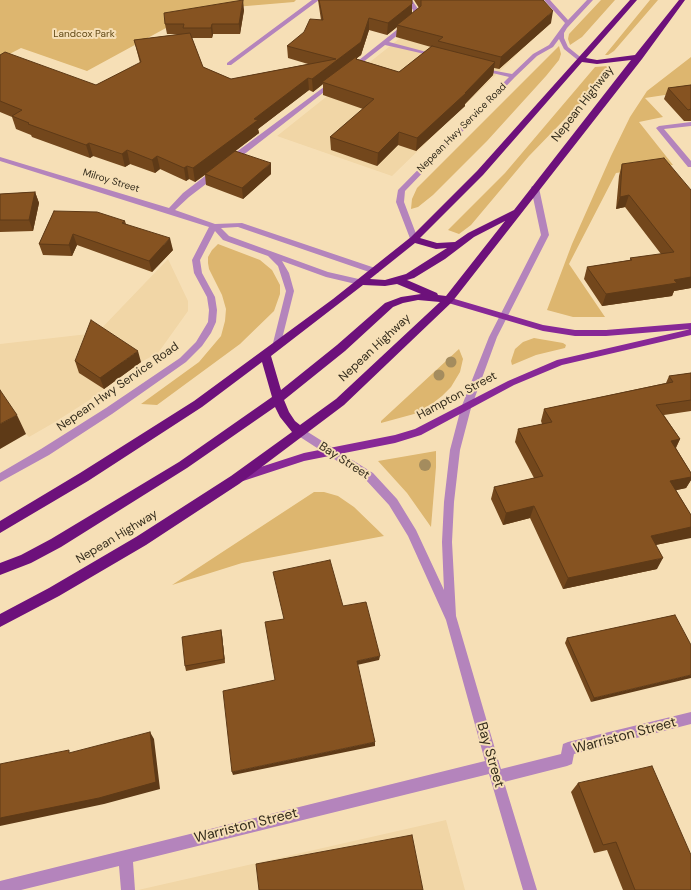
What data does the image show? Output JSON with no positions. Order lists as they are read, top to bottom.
{
  "streets": {
    "highway": ["Nepean Highway"],
    "main road": ["Hampton Street"],
    "street": [
      "Nepean Hwy Service Road",
      "Milroy Street",
      "Bay Street",
      "Warriston Street"
    ]
  },
  "crossings": [
    ["Nepean Highway", "Hampton Street"],
    ["Nepean Highway", "Bay Street"],
    ["Nepean Hwy Service Road", "Milroy Street"],
    ["Hampton Street", "Bay Street"],
    ["Bay Street", "Warriston Street"]
  ],
  "parks": ["Landcox Park"]
}
